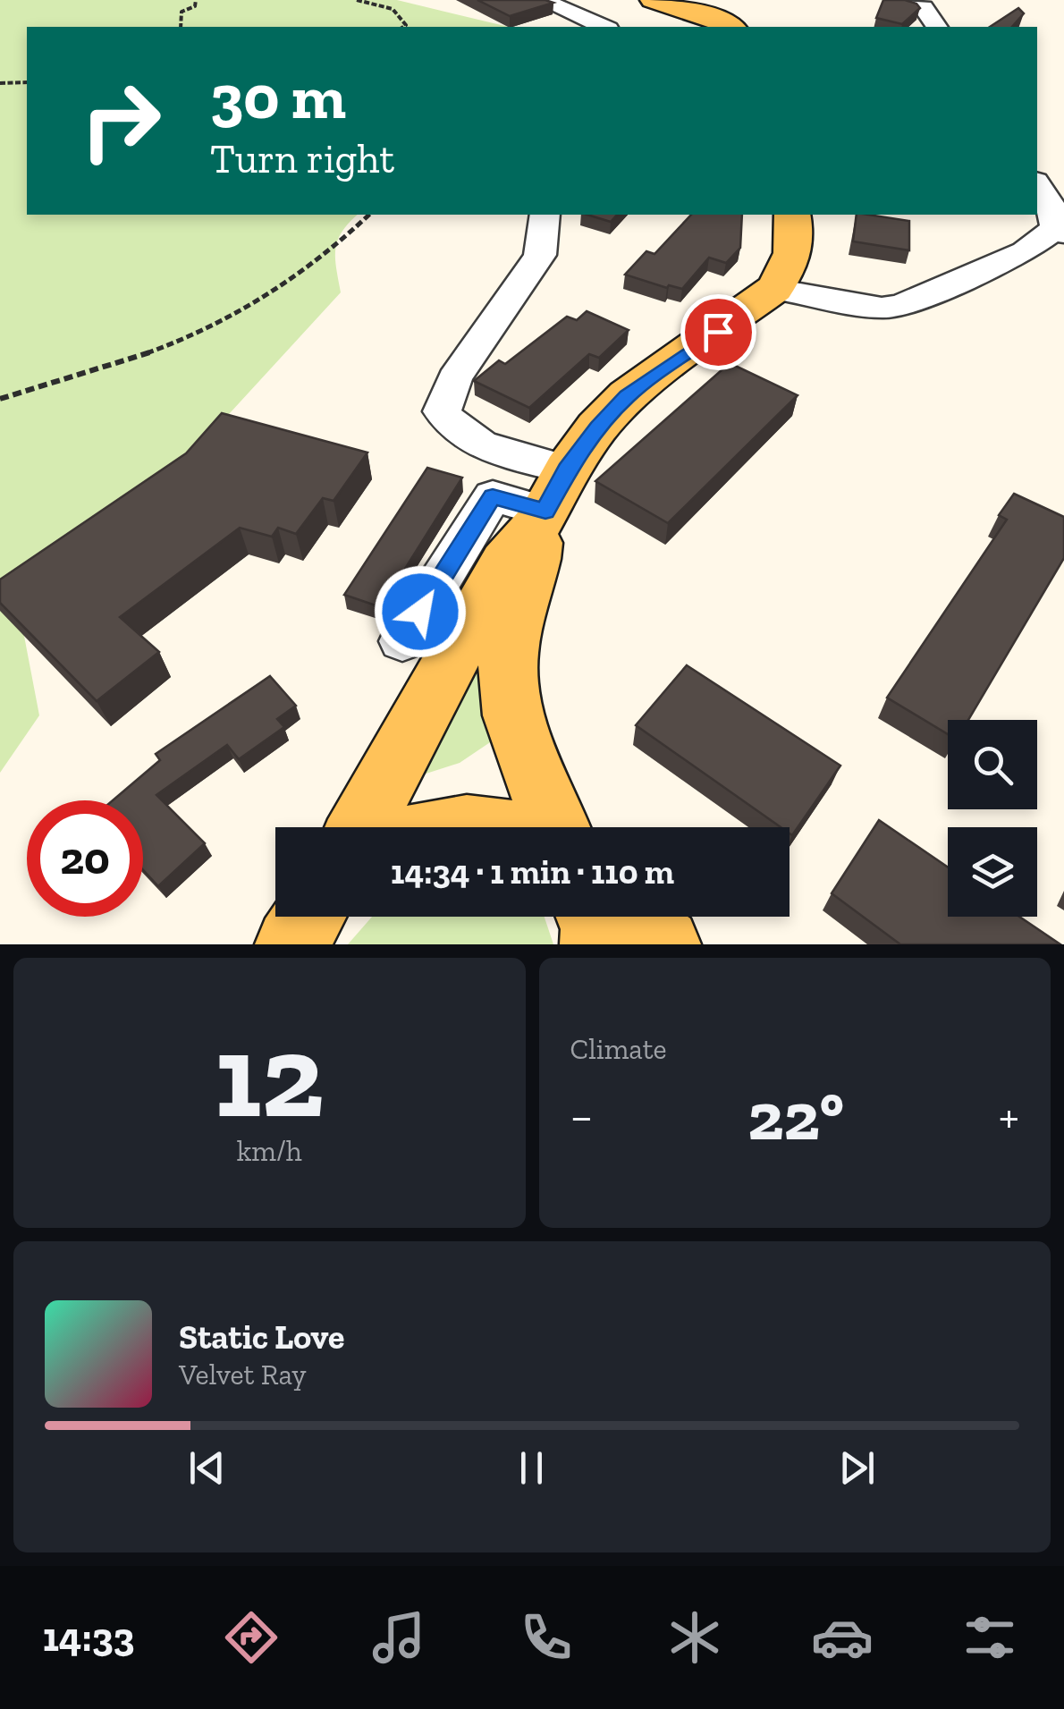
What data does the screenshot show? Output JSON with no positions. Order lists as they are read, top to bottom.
{
  "page": {
    "turn": ["30 m", "Turn right"],
    "limit": "20",
    "trip": "14:34 · 1 min · 110 m",
    "tile": [
      ["12", "km/h"],
      "Climate"
    ],
    "heat": ["−", "22°", "+"],
    "song": ["Static Love", "Velvet Ray"],
    "tabs": "14:33"
  }
}
